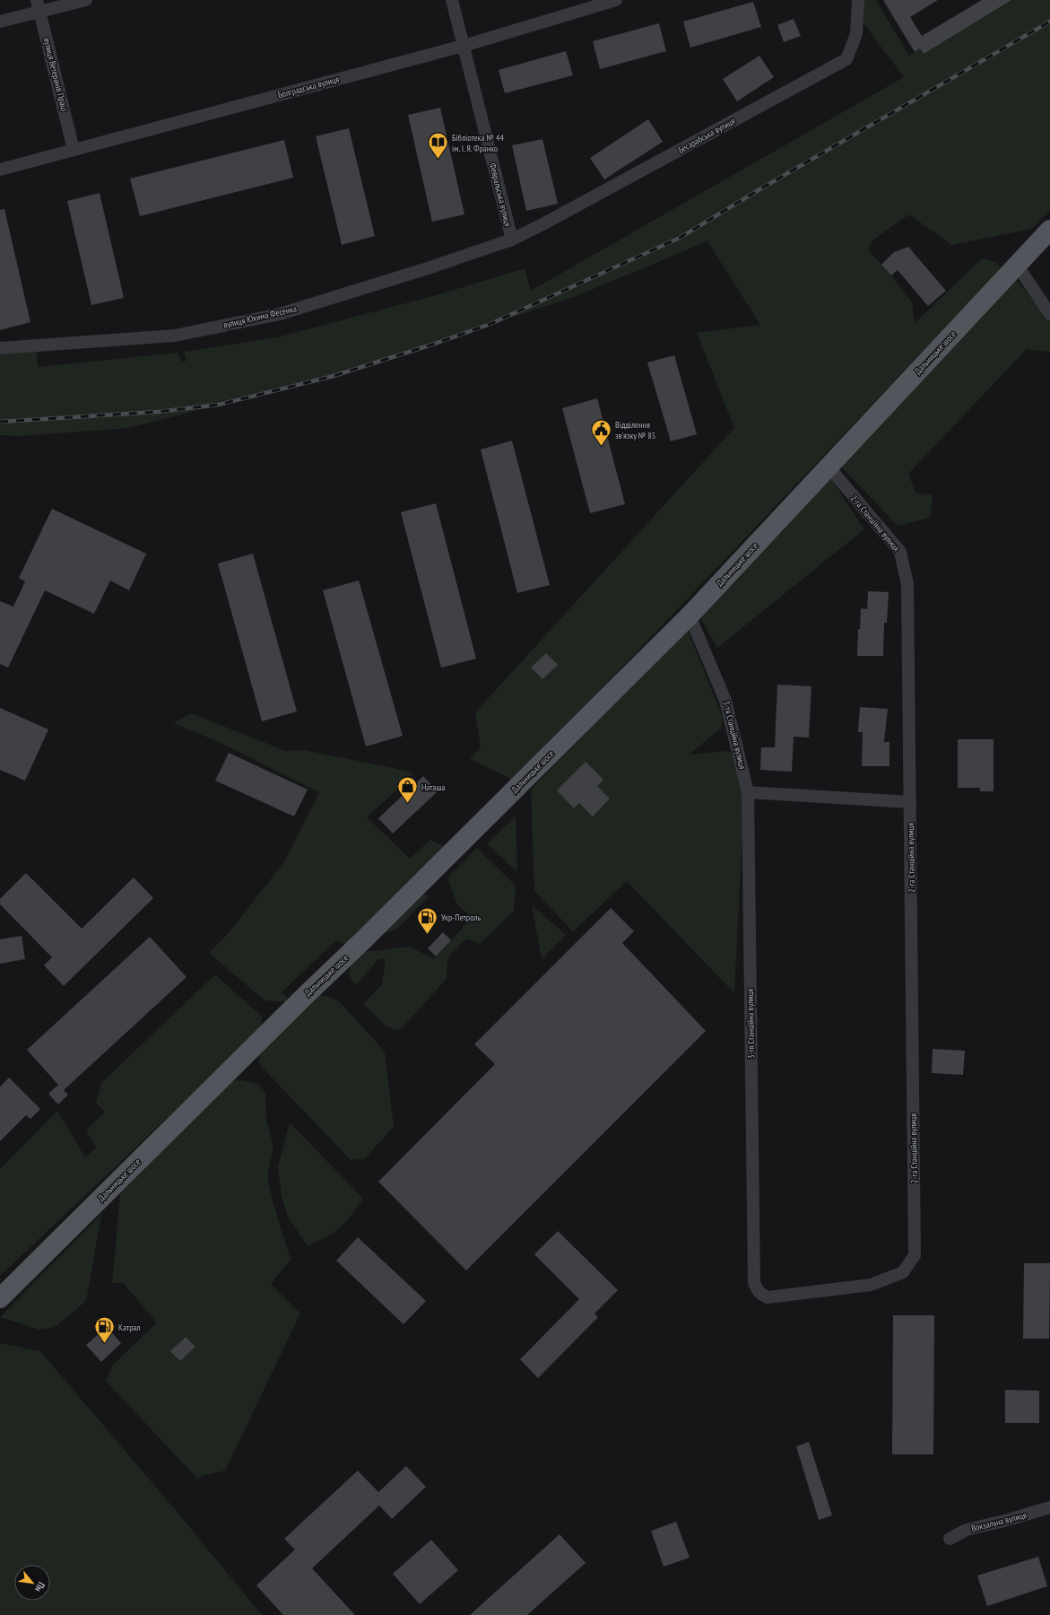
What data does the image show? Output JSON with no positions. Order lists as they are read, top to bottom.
{
  "streets": {
    "main road": ["Дальницьке шосе"],
    "street": [
      "вулиця Ветеранів Праці",
      "Болградська вулиця",
      "Бесарабська вулиця",
      "Февральська вулиця",
      "вулиця Юхима Фесенка",
      "2-га Станційна вулиця",
      "3-тя Станційна вулиця",
      "Вокзальна вулиця"
    ]
  },
  "crossings": [
    ["вулиця Ветеранів Праці", "Болградська вулиця"],
    ["Болградська вулиця", "Февральська вулиця"],
    ["Бесарабська вулиця", "Февральська вулиця"],
    ["Бесарабська вулиця", "вулиця Юхима Фесенка"],
    ["Февральська вулиця", "вулиця Юхима Фесенка"],
    ["Дальницьке шосе", "2-га Станційна вулиця"],
    ["Дальницьке шосе", "3-тя Станційна вулиця"],
    ["2-га Станційна вулиця", "3-тя Станційна вулиця"]
  ],
  "places": {
    "library": ["Бібліотека № 44 ім. І. Я. Франко"],
    "public building": ["Відділення зв'язку № 85"],
    "shop": ["Наташа"],
    "fuel station": ["Укр-Петроль", "Катрал"]
  },
  "north": "bottom right"
}
